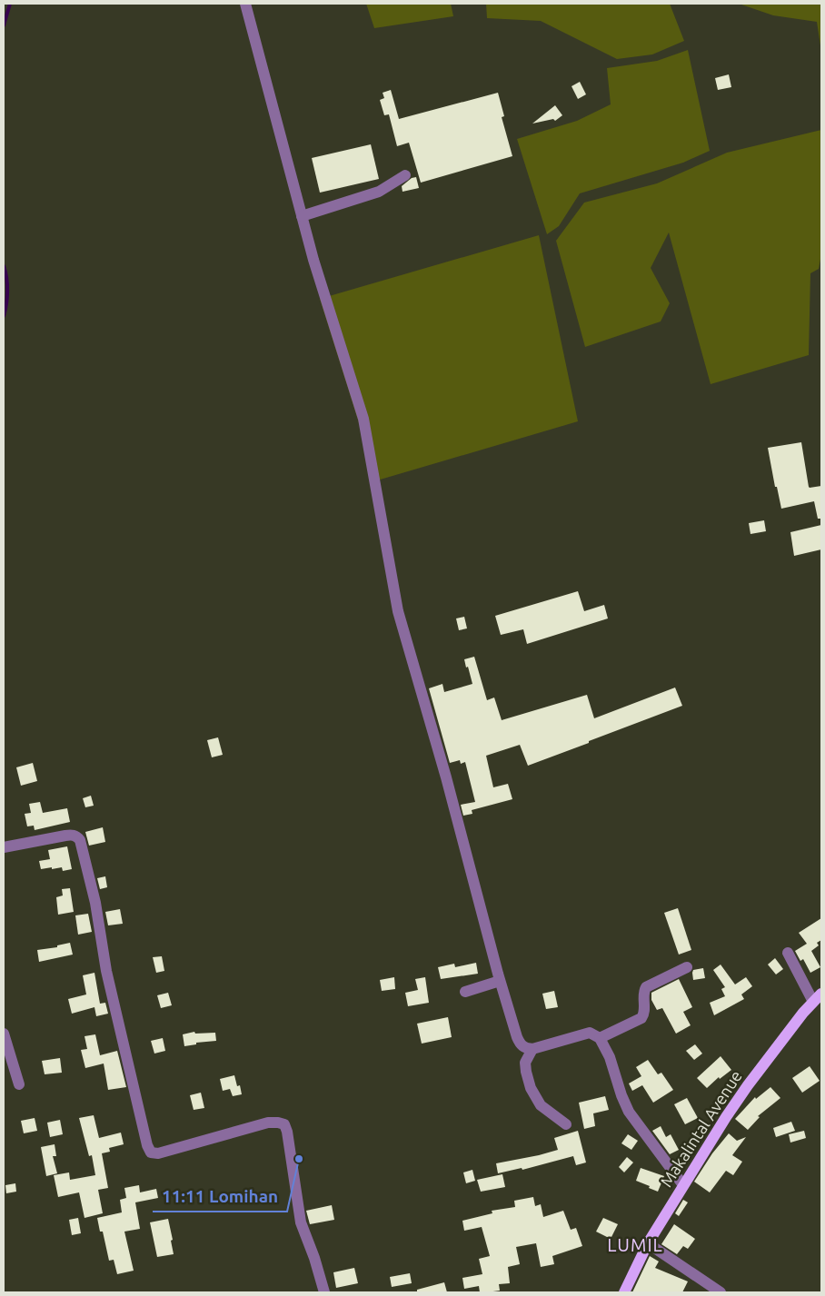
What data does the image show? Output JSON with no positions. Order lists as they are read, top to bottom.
{
  "streets": {
    "main road": ["Makalintal Avenue"]
  },
  "districts": ["LUMIL"],
  "places": ["11:11 Lomihan"]
}
